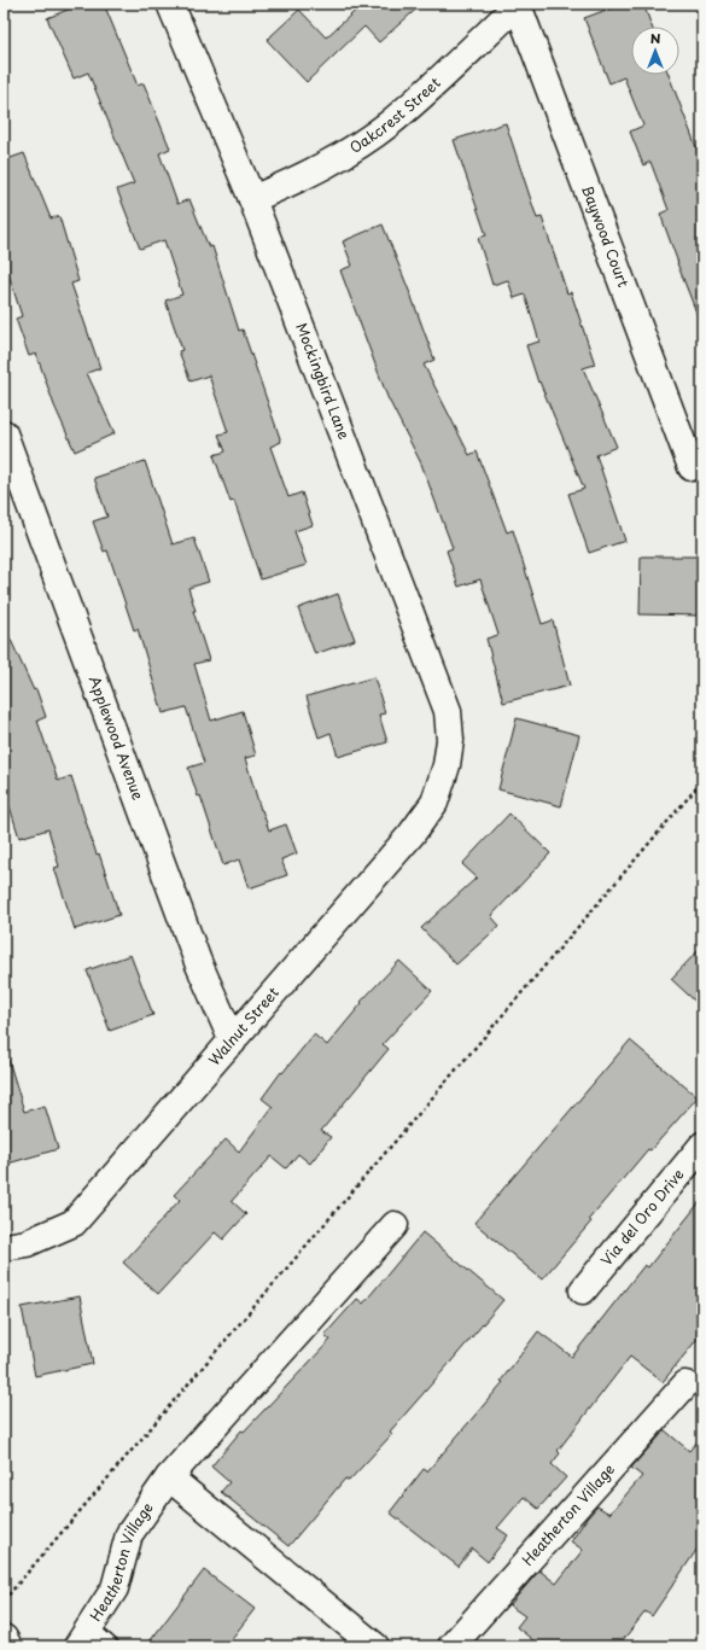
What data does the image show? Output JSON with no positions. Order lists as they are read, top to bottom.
{
  "streets": {
    "street": [
      "Oakcrest Street",
      "Baywood Court",
      "Mockingbird Lane",
      "Applewood Avenue",
      "Walnut Street",
      "Via del Oro Drive",
      "Heatherton Village"
    ]
  },
  "crossings": [
    ["Oakcrest Street", "Baywood Court"],
    ["Oakcrest Street", "Mockingbird Lane"],
    ["Mockingbird Lane", "Walnut Street"],
    ["Applewood Avenue", "Walnut Street"]
  ],
  "north": "top"
}
